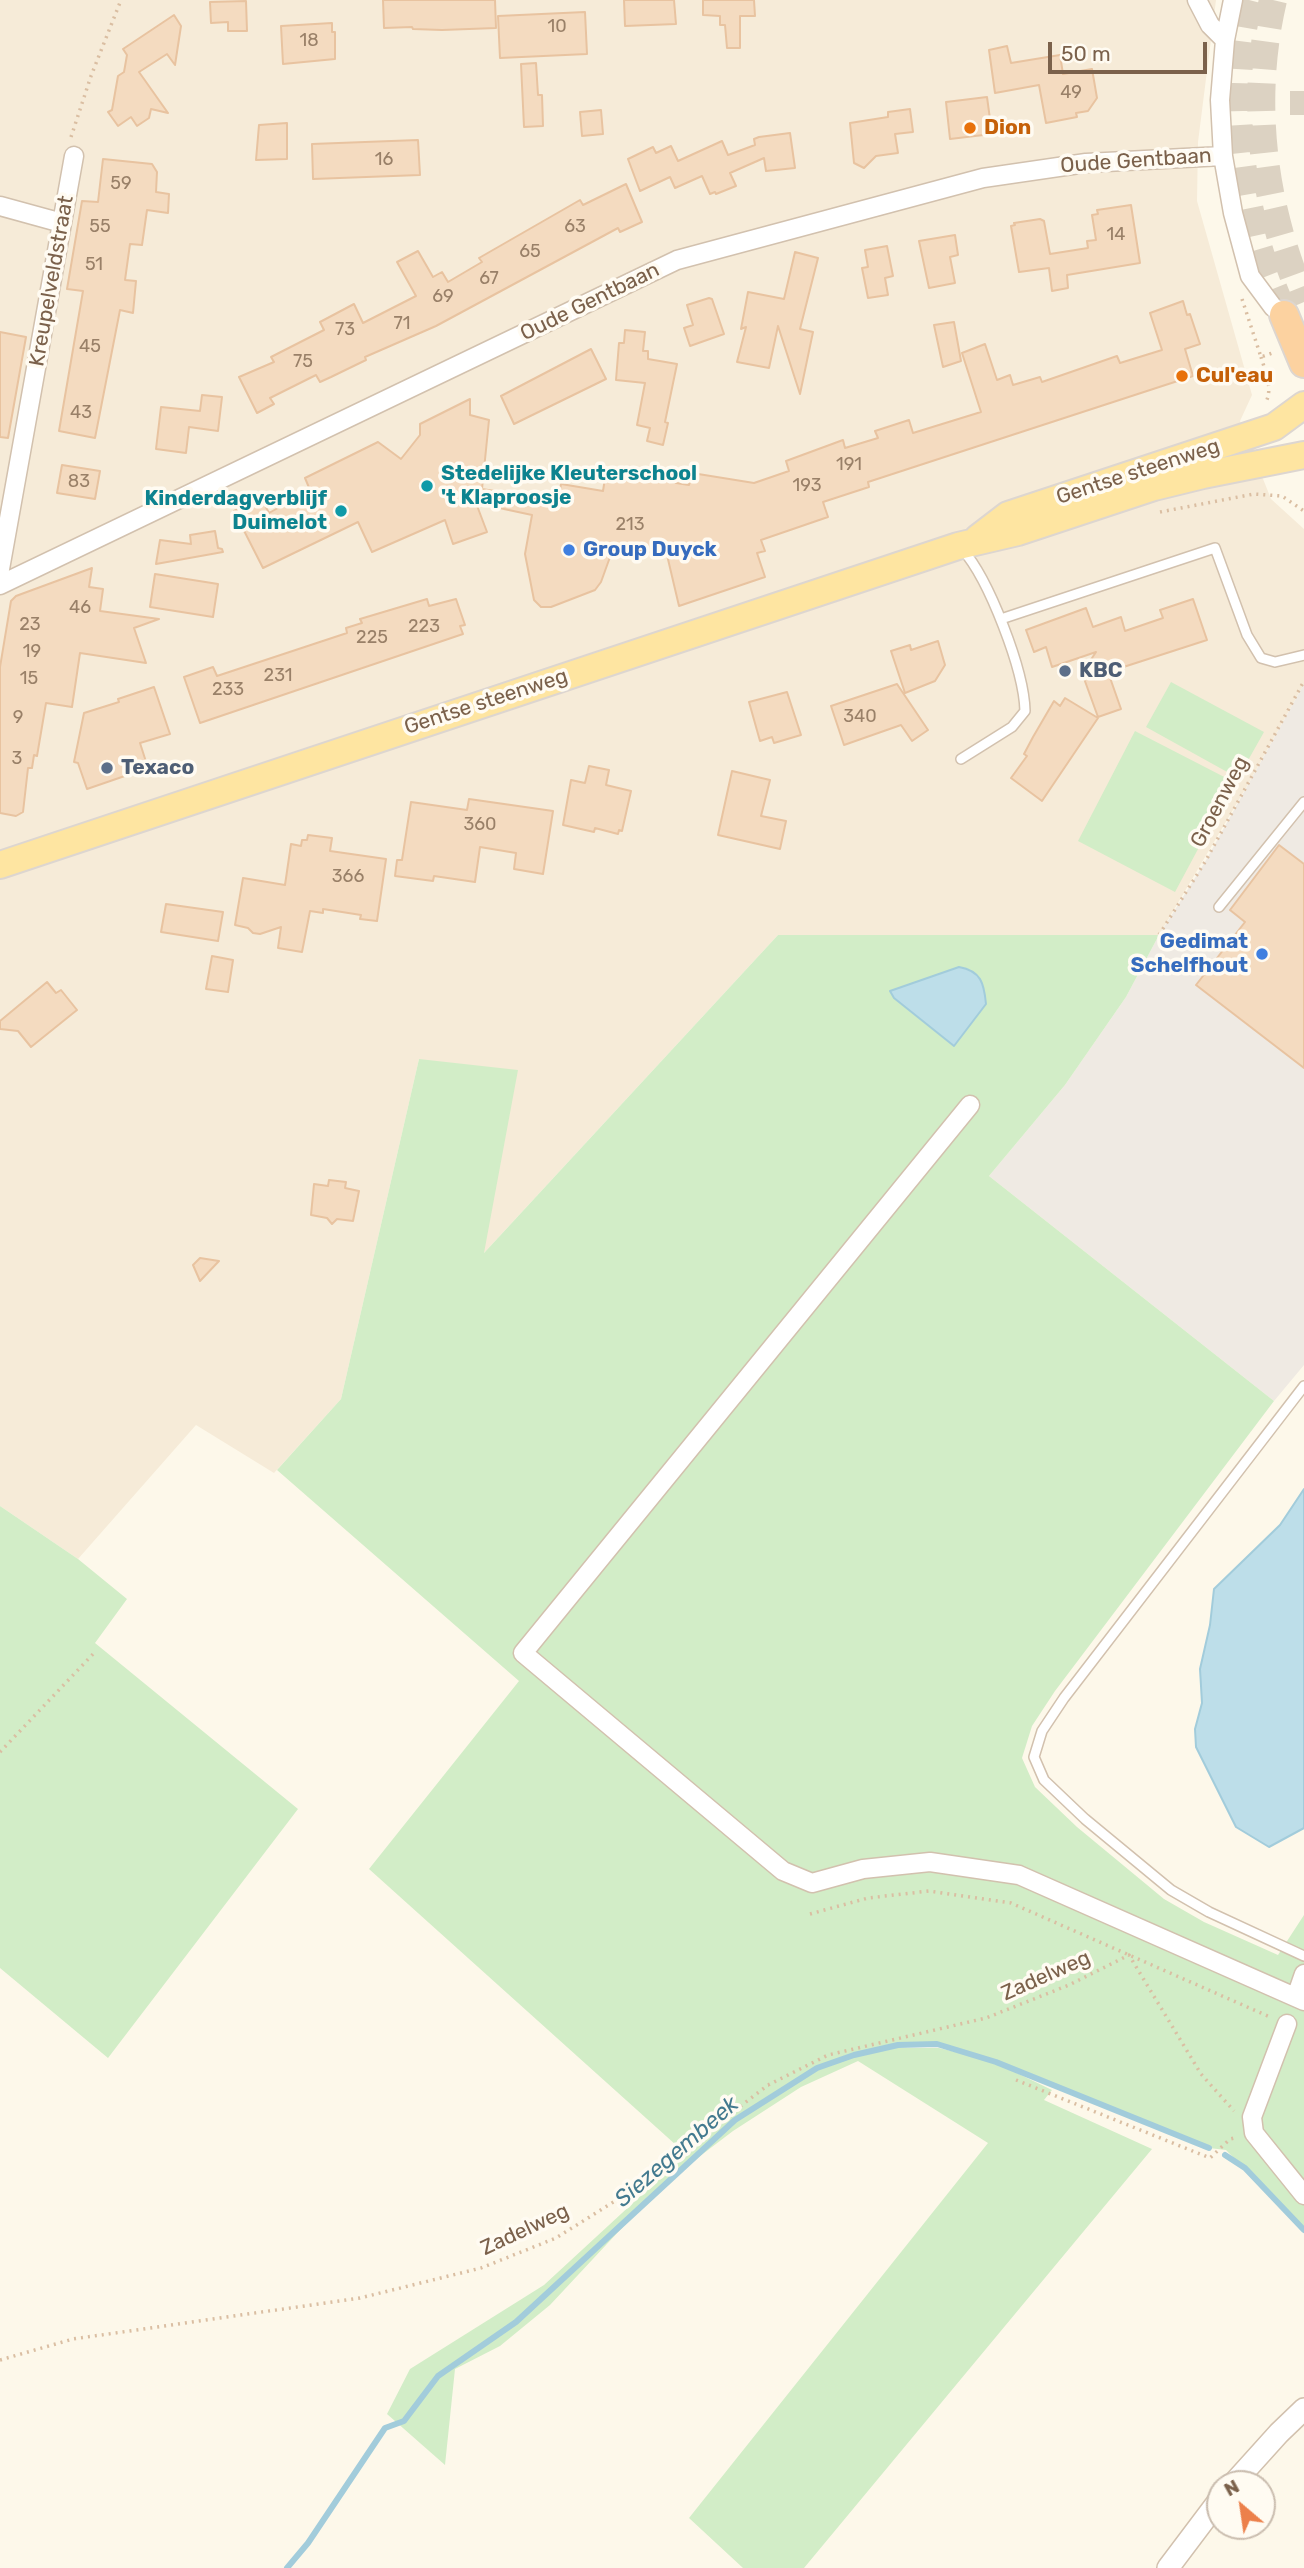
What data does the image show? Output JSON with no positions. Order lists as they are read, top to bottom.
{
  "streets": {
    "main road": ["Gentse steenweg"],
    "street": ["Oude Gentbaan", "Kreupelveldstraat"],
    "path": ["Groenweg", "Zadelweg"]
  },
  "water": ["Siezegembeek"],
  "places": [
    "Dion",
    "Cul'eau",
    "Stedelijke Kleuterschool 't Klaproosje",
    "Kinderdagverblijf Duimelot",
    "Group Duyck",
    "KBC",
    "Texaco",
    "Gedimat Schelfhout"
  ],
  "house_numbers": [
    "10",
    "18",
    "49",
    "16",
    "59",
    "55",
    "63",
    "14",
    "65",
    "51",
    "67",
    "69",
    "71",
    "73",
    "45",
    "75",
    "43",
    "191",
    "83",
    "193",
    "213",
    "46",
    "23",
    "223",
    "225",
    "19",
    "231",
    "15",
    "233",
    "340",
    "9",
    "3",
    "360",
    "366"
  ],
  "scale_bar": "50 m",
  "north": "top left"
}
